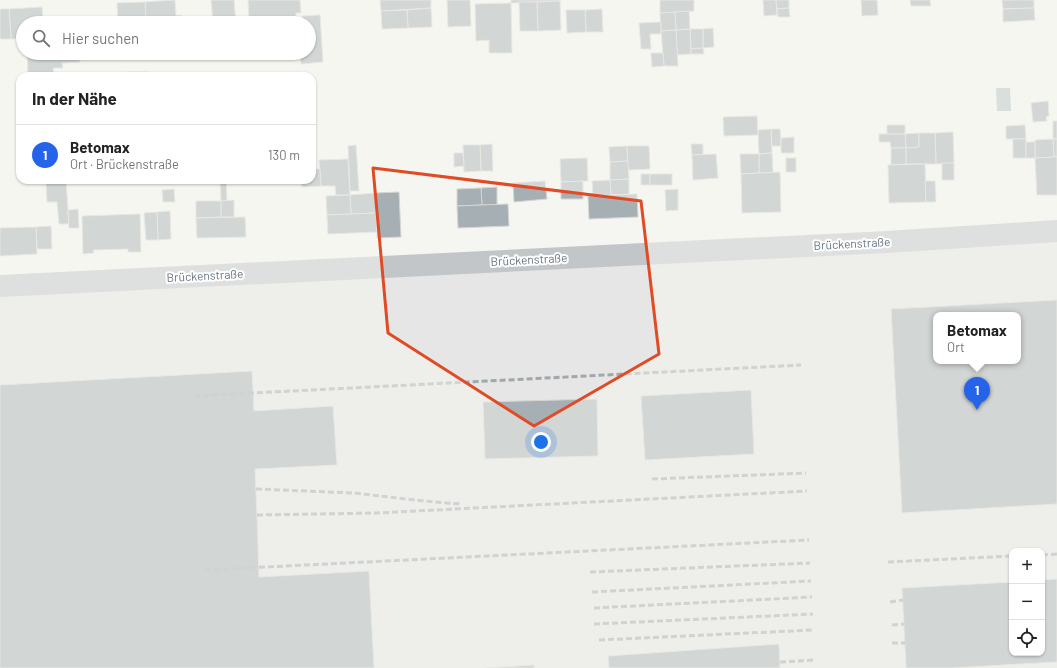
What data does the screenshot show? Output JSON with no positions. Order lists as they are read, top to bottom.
{
  "streets": {
    "street": ["Brückenstraße"]
  },
  "page": {
    "search": "Hier suchen",
    "heading": "In der Nähe",
    "list": [
      {
        "mark": "1",
        "name": "Betomax",
        "note": "Ort · Brückenstraße",
        "value": "130 m"
      }
    ],
    "popup": ["Betomax", "Ort"],
    "pins": "1",
    "map_buttons": ["+", "−"]
  }
}
